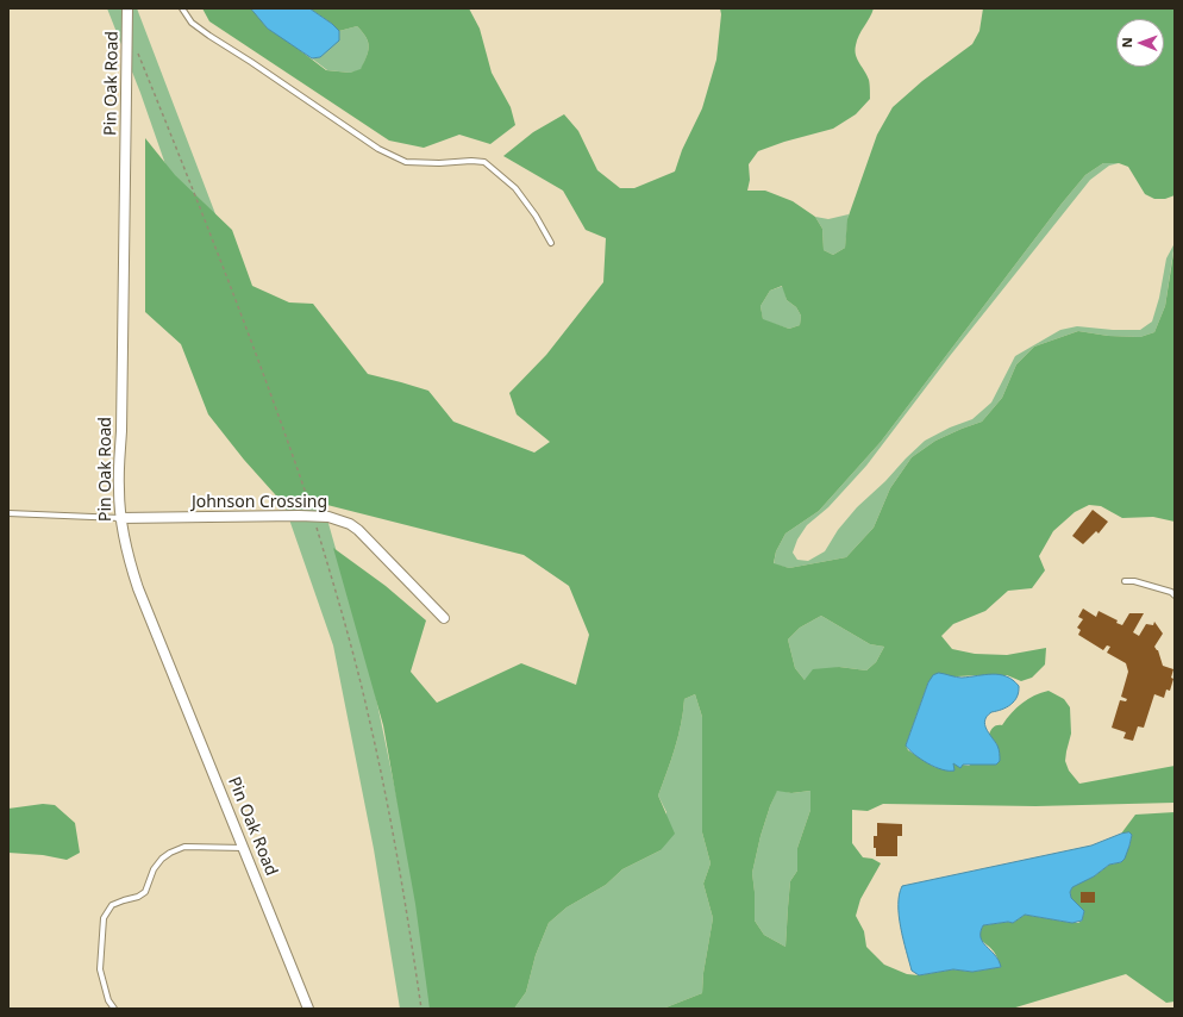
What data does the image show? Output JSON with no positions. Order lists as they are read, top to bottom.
{
  "streets": {
    "street": ["Pin Oak Road", "Johnson Crossing"]
  },
  "crossings": [
    ["Pin Oak Road", "Johnson Crossing"]
  ],
  "north": "left"
}
